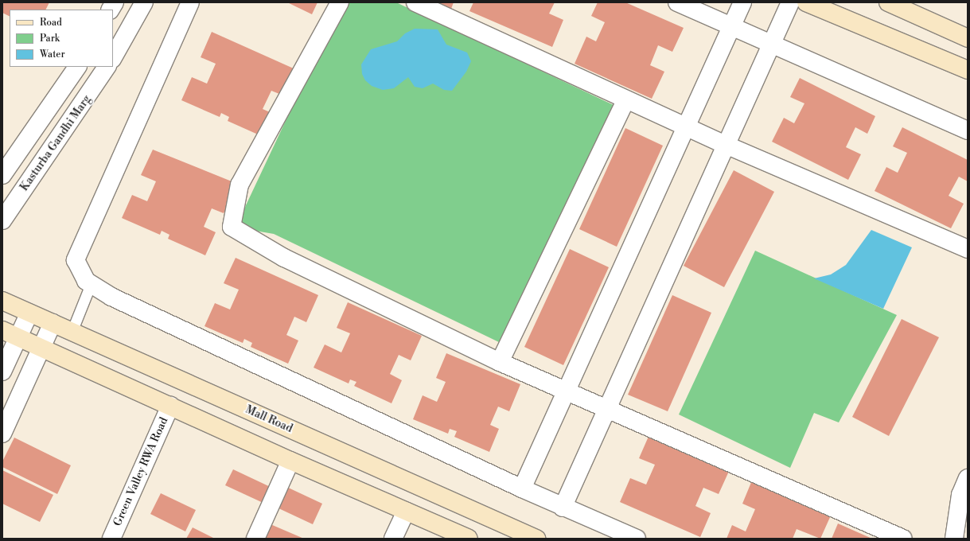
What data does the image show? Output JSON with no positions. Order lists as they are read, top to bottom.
{
  "streets": {
    "street": ["Kasturba Gandhi Marg", "Mall Road", "Green Valley RWA Road"]
  },
  "legend": ["Road", "Park", "Water"]
}
